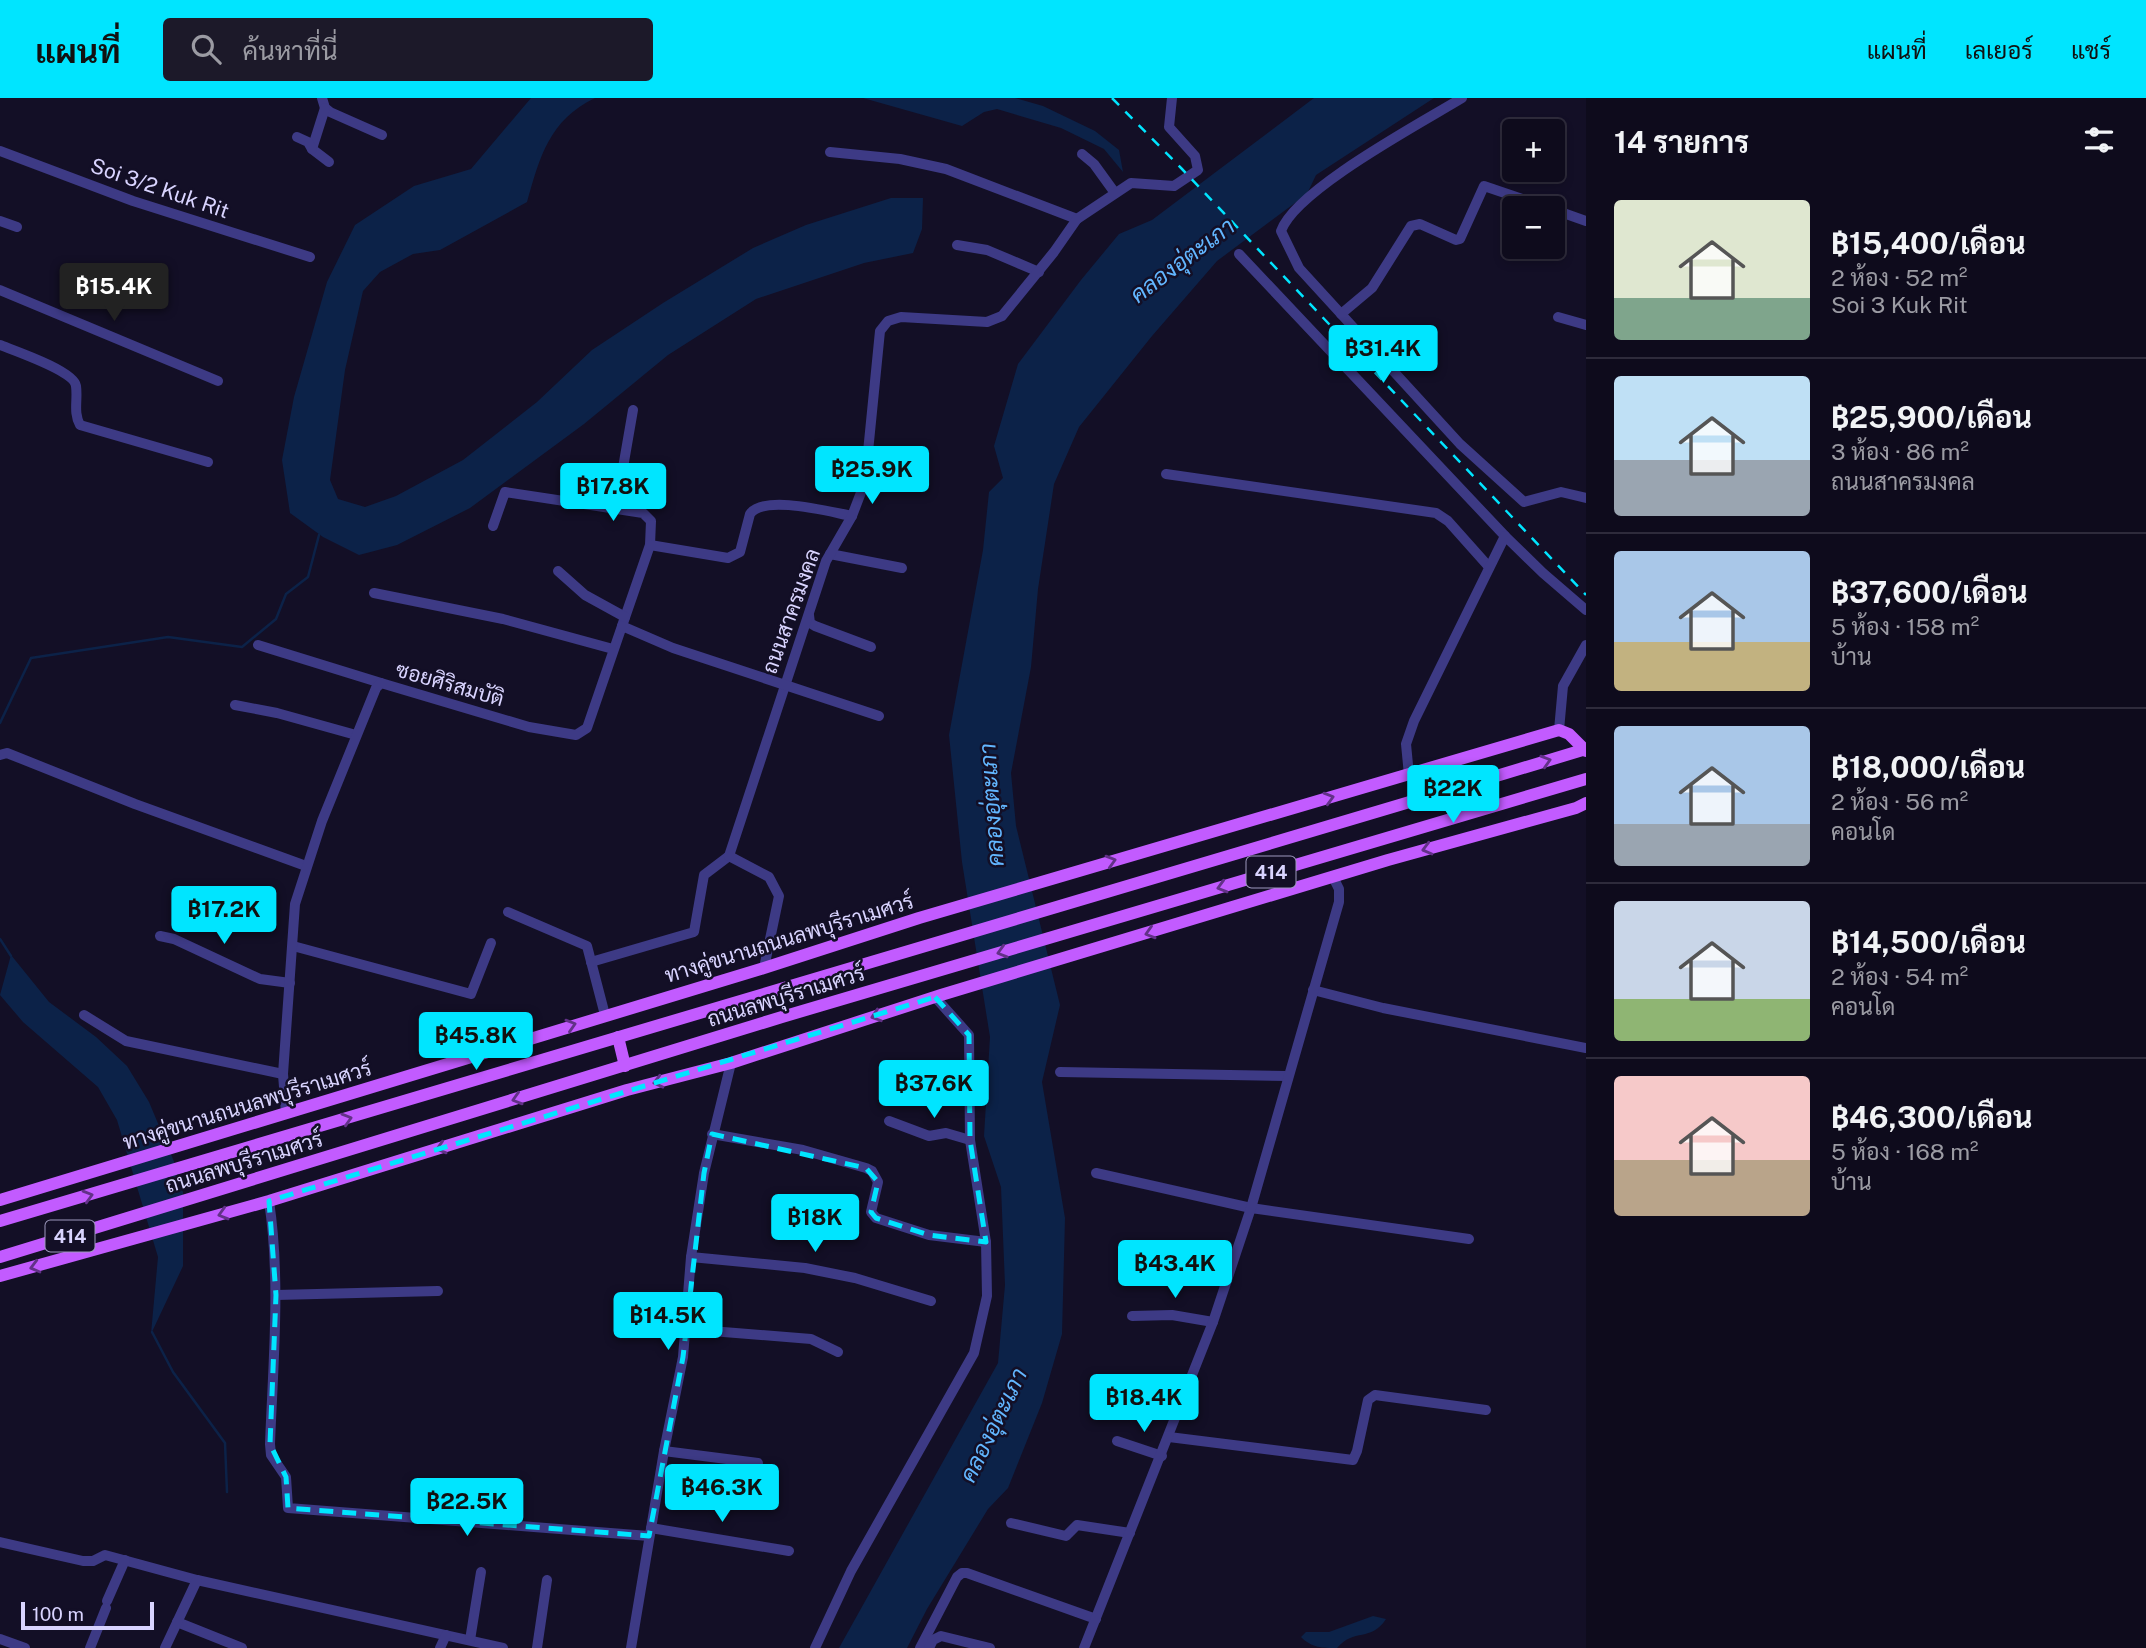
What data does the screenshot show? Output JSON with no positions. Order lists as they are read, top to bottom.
{
  "streets": {
    "main road": ["414", "ทางคู่ขนานถนนลพบุรีราเมศวร์", "ถนนลพบุรีราเมศวร์"],
    "street": ["Soi 3/2 Kuk Rit", "ถนนสาครมงคล", "ซอยศิริสมบัติ"]
  },
  "crossings": [
    ["ซอยศิริสมบัติ", "ทางคู่ขนานถนนลพบุรีราเมศวร์"],
    ["414", "ทางคู่ขนานถนนลพบุรีราเมศวร์"],
    ["414", "ถนนลพบุรีราเมศวร์"]
  ],
  "water": ["คลองอุ่ตะเภา"],
  "scale_bar": "100 m",
  "page": {
    "header": "แผนที่",
    "search": "ค้นหาที่นี่",
    "nav": ["แผนที่", "เลเยอร์", "แชร์"],
    "heading": "14 รายการ",
    "map_buttons": ["+", "−"],
    "list": [
      {
        "name": "฿15,400/เดือน",
        "note": "2 ห้อง · 52 m² · Soi 3 Kuk Rit"
      },
      {
        "name": "฿25,900/เดือน",
        "note": "3 ห้อง · 86 m² · ถนนสาครมงคล"
      },
      {
        "name": "฿37,600/เดือน",
        "note": "5 ห้อง · 158 m² · บ้าน"
      },
      {
        "name": "฿18,000/เดือน",
        "note": "2 ห้อง · 56 m² · คอนโด"
      },
      {
        "name": "฿14,500/เดือน",
        "note": "2 ห้อง · 54 m² · คอนโด"
      },
      {
        "name": "฿46,300/เดือน",
        "note": "5 ห้อง · 168 m² · บ้าน"
      }
    ],
    "price": [
      "฿15.4K",
      "฿31.4K",
      "฿25.9K",
      "฿17.8K",
      "฿22K",
      "฿17.2K",
      "฿45.8K",
      "฿37.6K",
      "฿18K",
      "฿43.4K",
      "฿14.5K",
      "฿18.4K",
      "฿46.3K",
      "฿22.5K"
    ],
    "scale": "100 m"
  }
}
